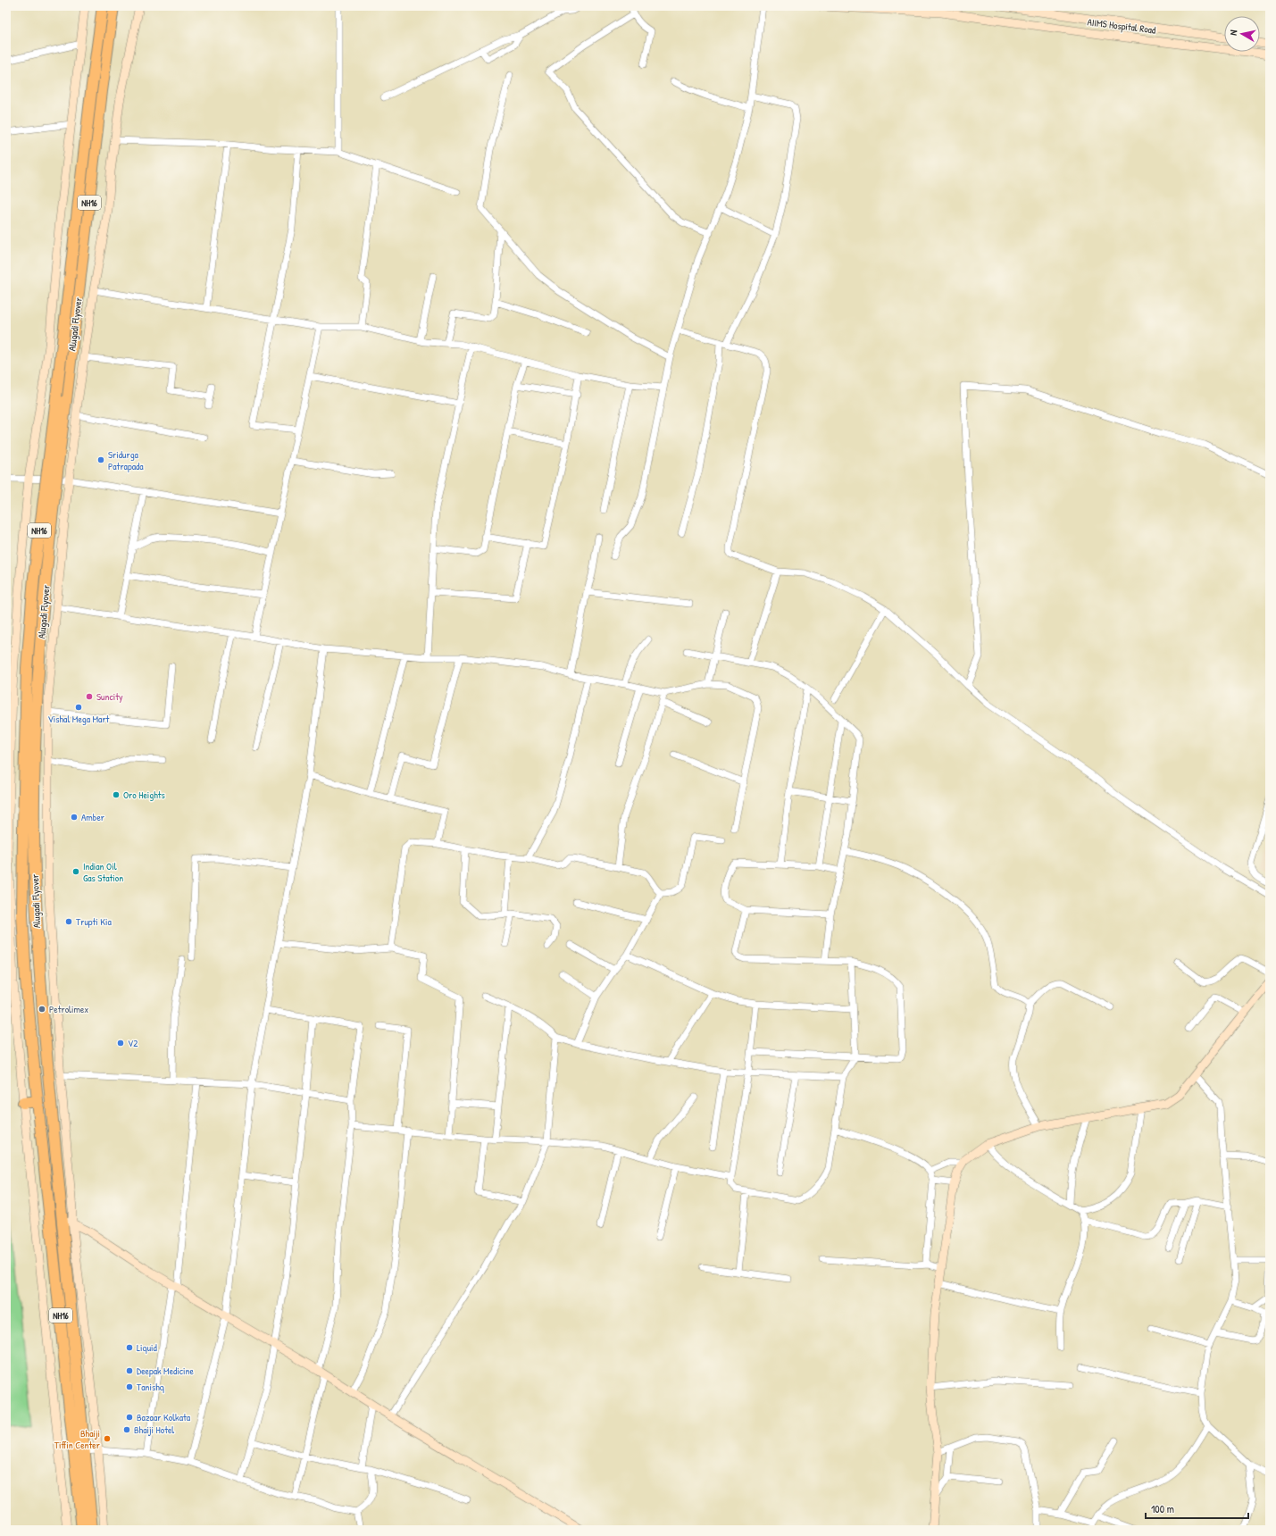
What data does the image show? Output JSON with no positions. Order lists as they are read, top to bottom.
{
  "streets": {
    "highway": ["NH16", "Alugadi Flyover"],
    "street": ["AIIMS Hospital Road"]
  },
  "crossings": [
    ["NH16", "Alugadi Flyover"]
  ],
  "places": [
    "Sridurga Patrapada",
    "Suncity",
    "Vishal Mega Mart",
    "Oro Heights",
    "Amber",
    "Indian Oil Gas Station",
    "Trupti Kia",
    "Petrolimex",
    "V2",
    "Liquid",
    "Deepak Medicine",
    "Tanishq",
    "Bazaar Kolkata",
    "Bhaiji Hotel",
    "Bhaiji Tiffin Center"
  ],
  "scale_bar": "100 m",
  "north": "left"
}
